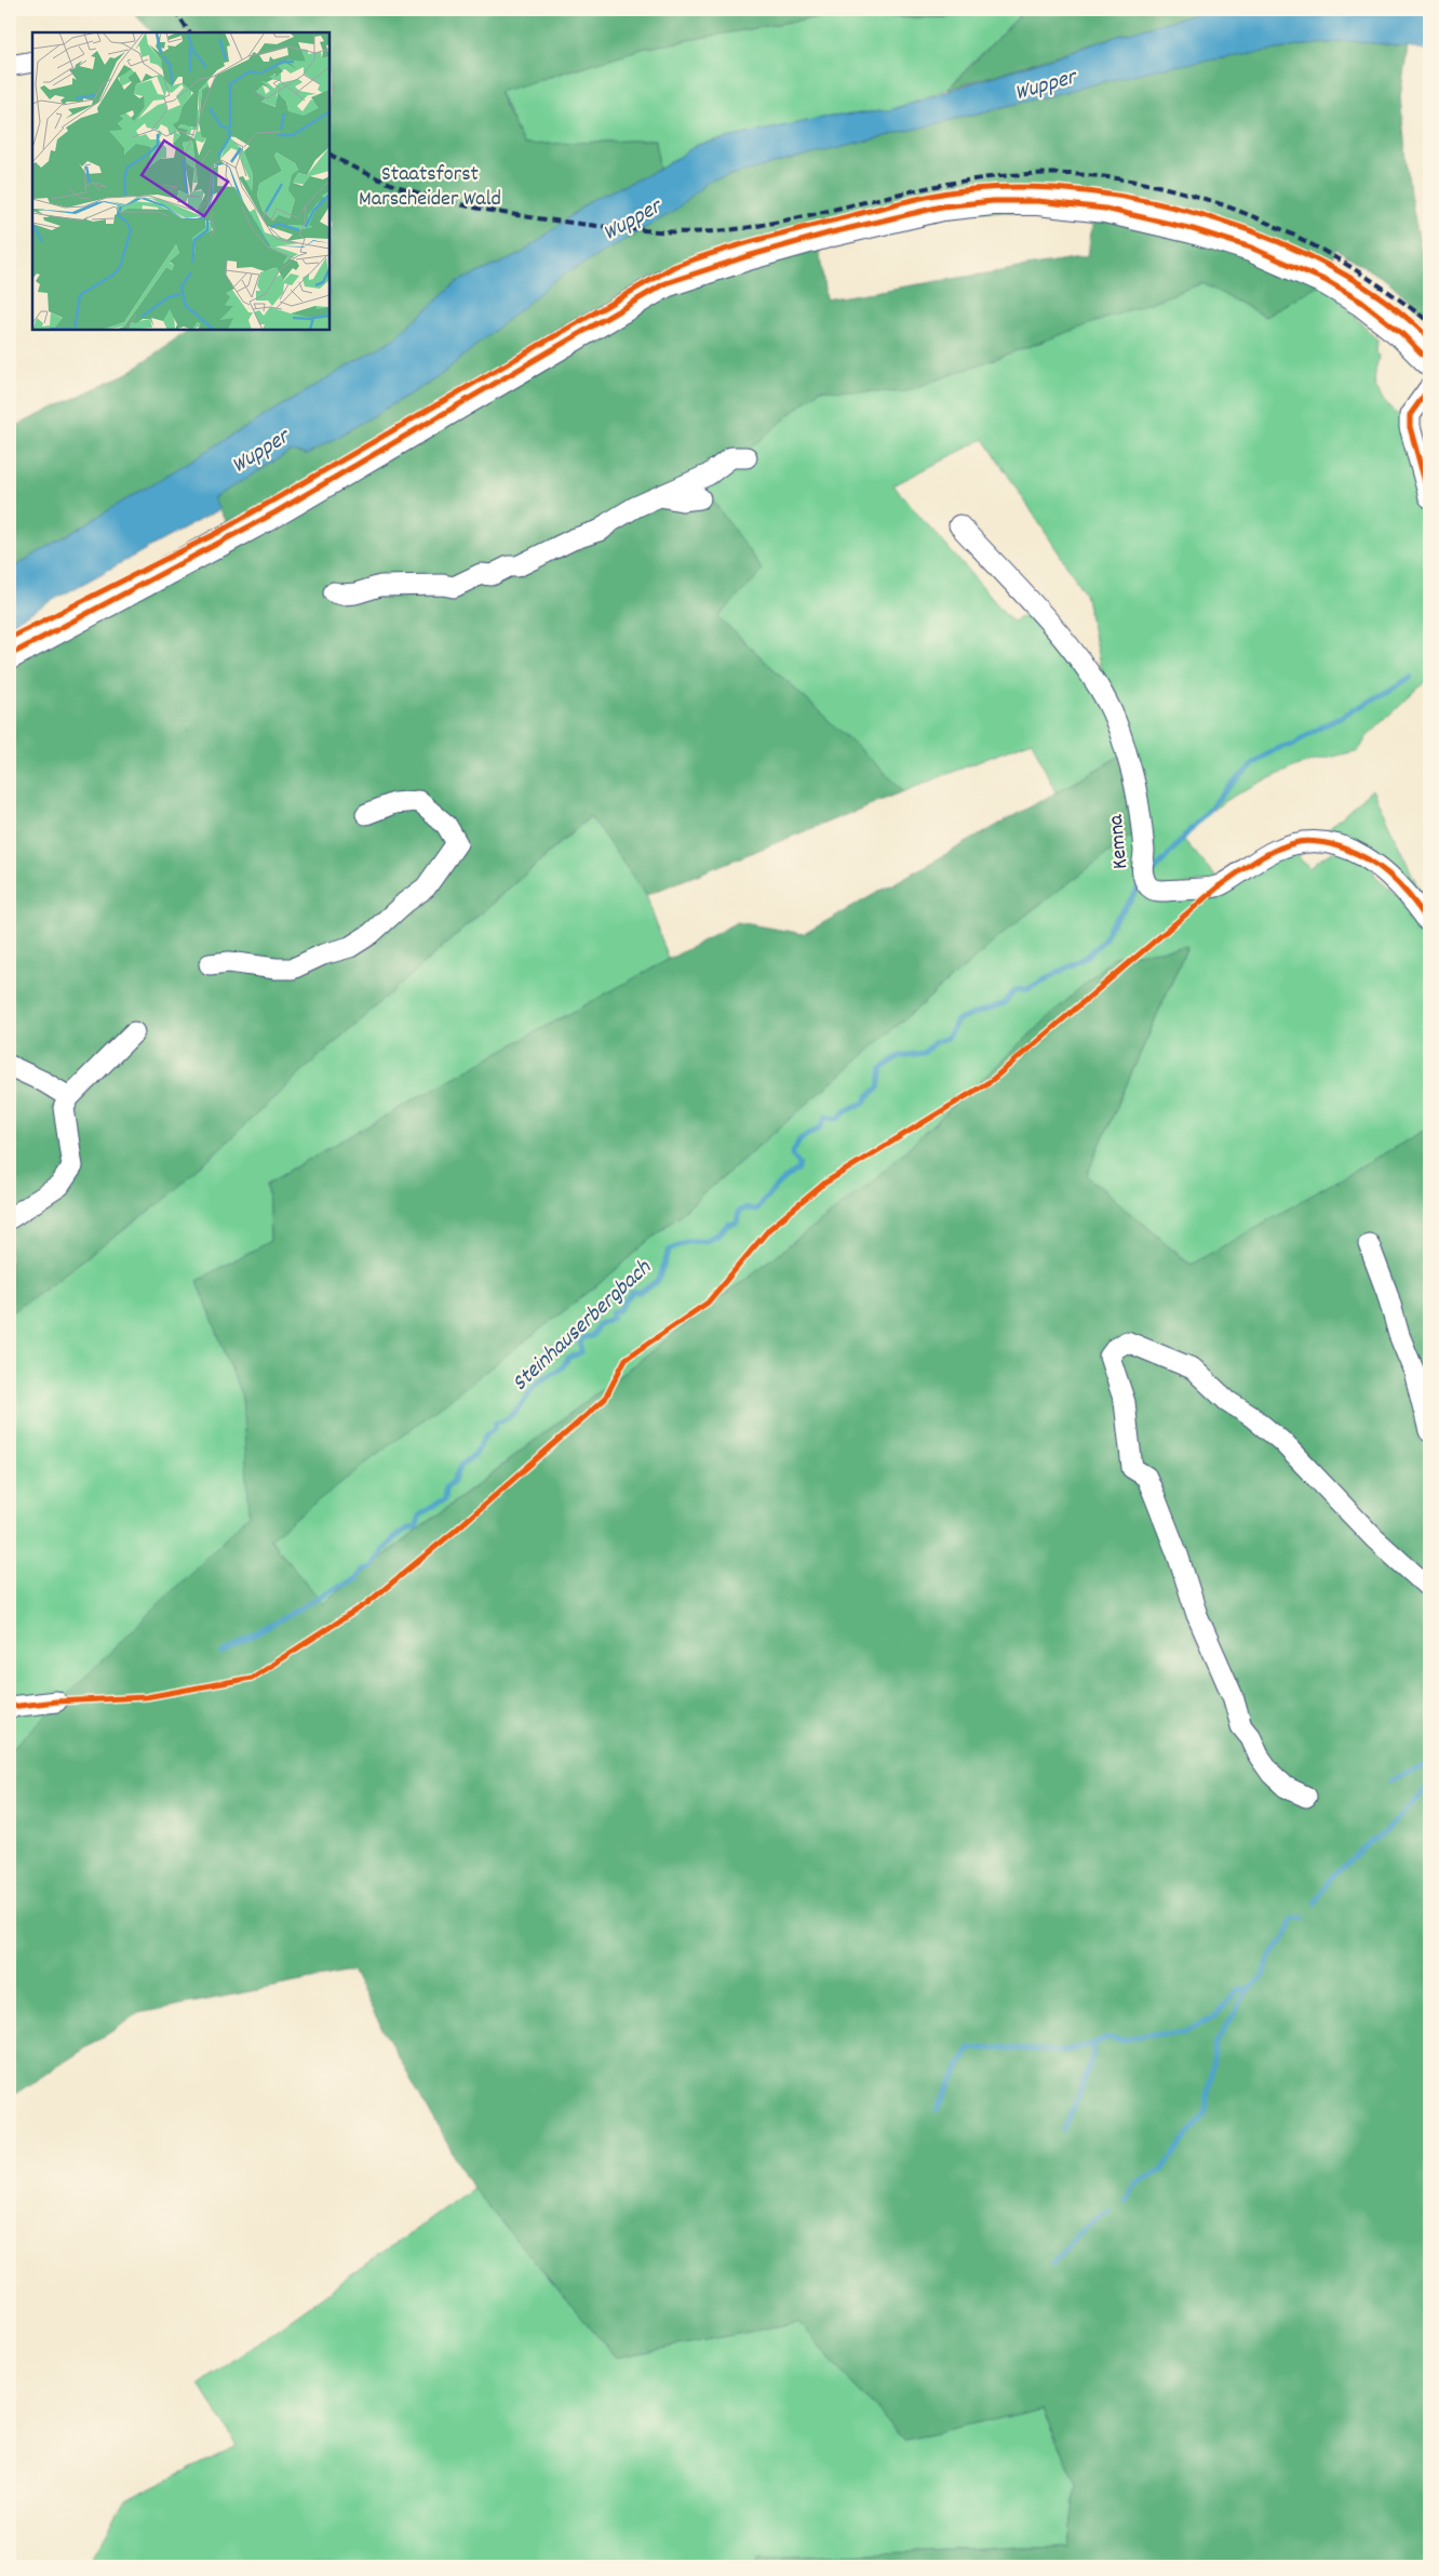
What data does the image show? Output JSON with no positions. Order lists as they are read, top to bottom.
{
  "streets": {
    "street": ["Kemna"]
  },
  "water": ["Wupper", "Steinhauserbergbach"],
  "parks": ["Staatsforst Marscheider Wald"]
}
